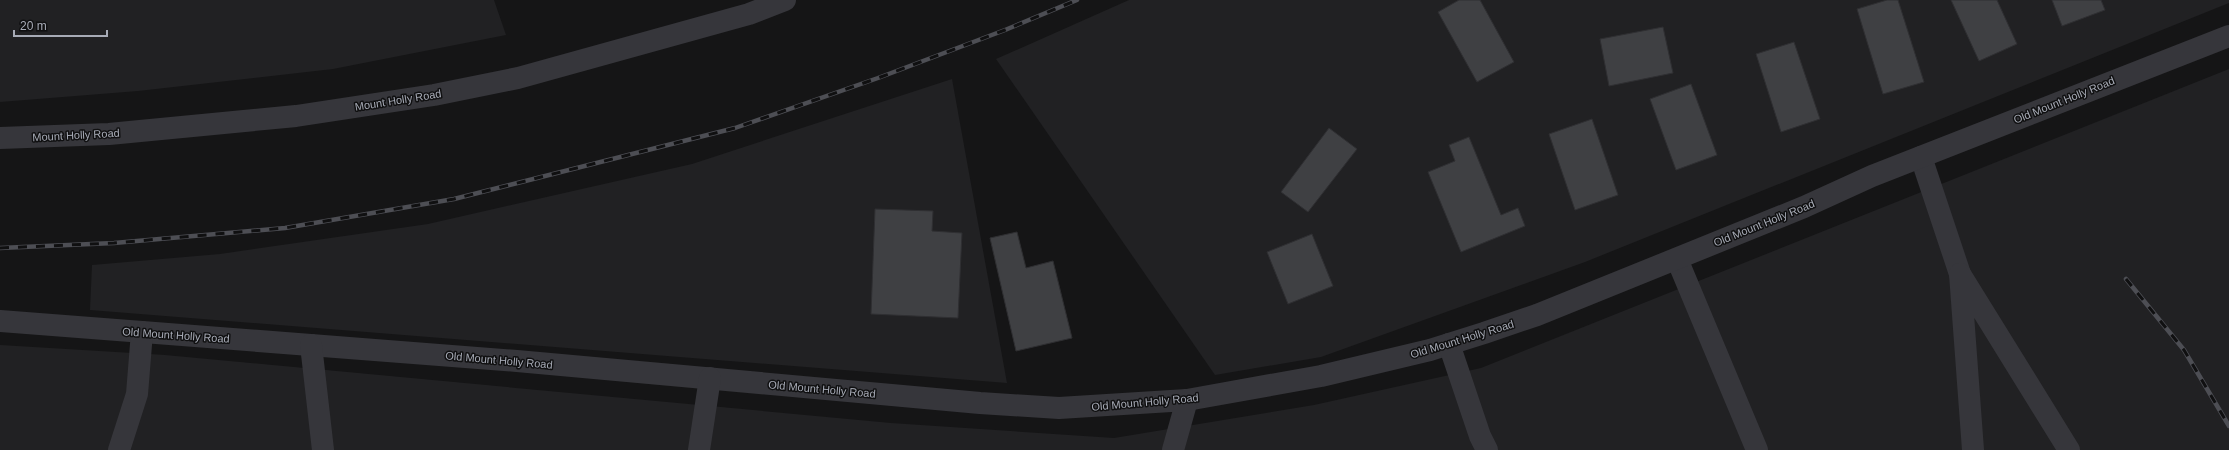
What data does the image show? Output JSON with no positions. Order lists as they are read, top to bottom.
{
  "streets": {
    "street": ["Mount Holly Road", "Old Mount Holly Road"]
  },
  "scale_bar": "20 m"
}
